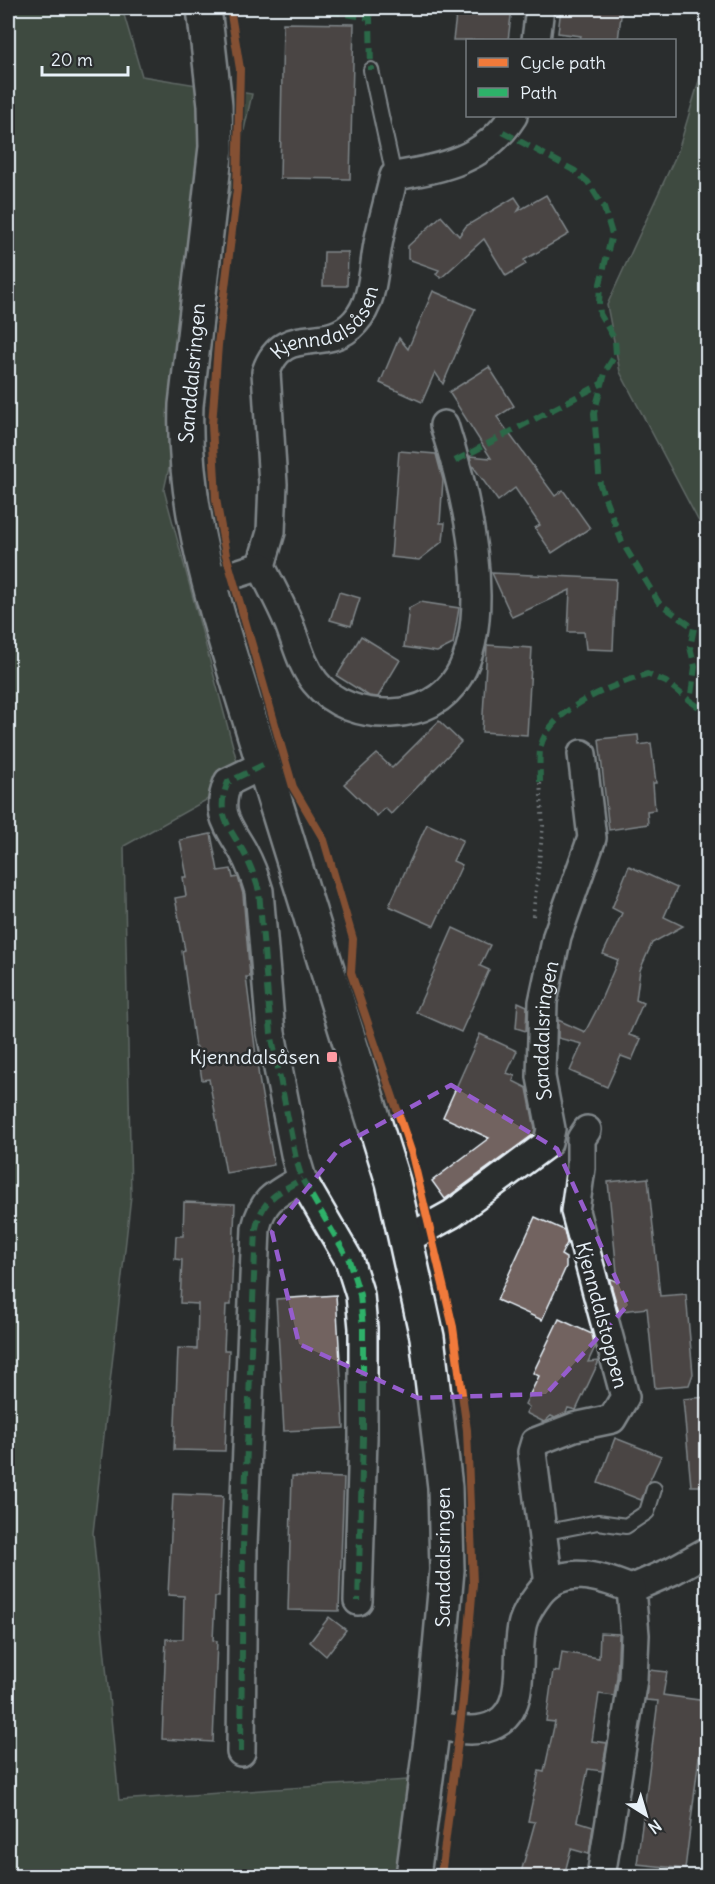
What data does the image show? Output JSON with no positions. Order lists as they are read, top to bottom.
{
  "streets": {
    "main road": ["Sanddalsringen"],
    "street": ["Kjenndalsåsen", "Kjenndalstoppen"]
  },
  "places": {
    "transit": ["Kjenndalsåsen"]
  },
  "legend": ["Cycle path", "Path"],
  "scale_bar": "20 m",
  "north": "bottom right"
}
